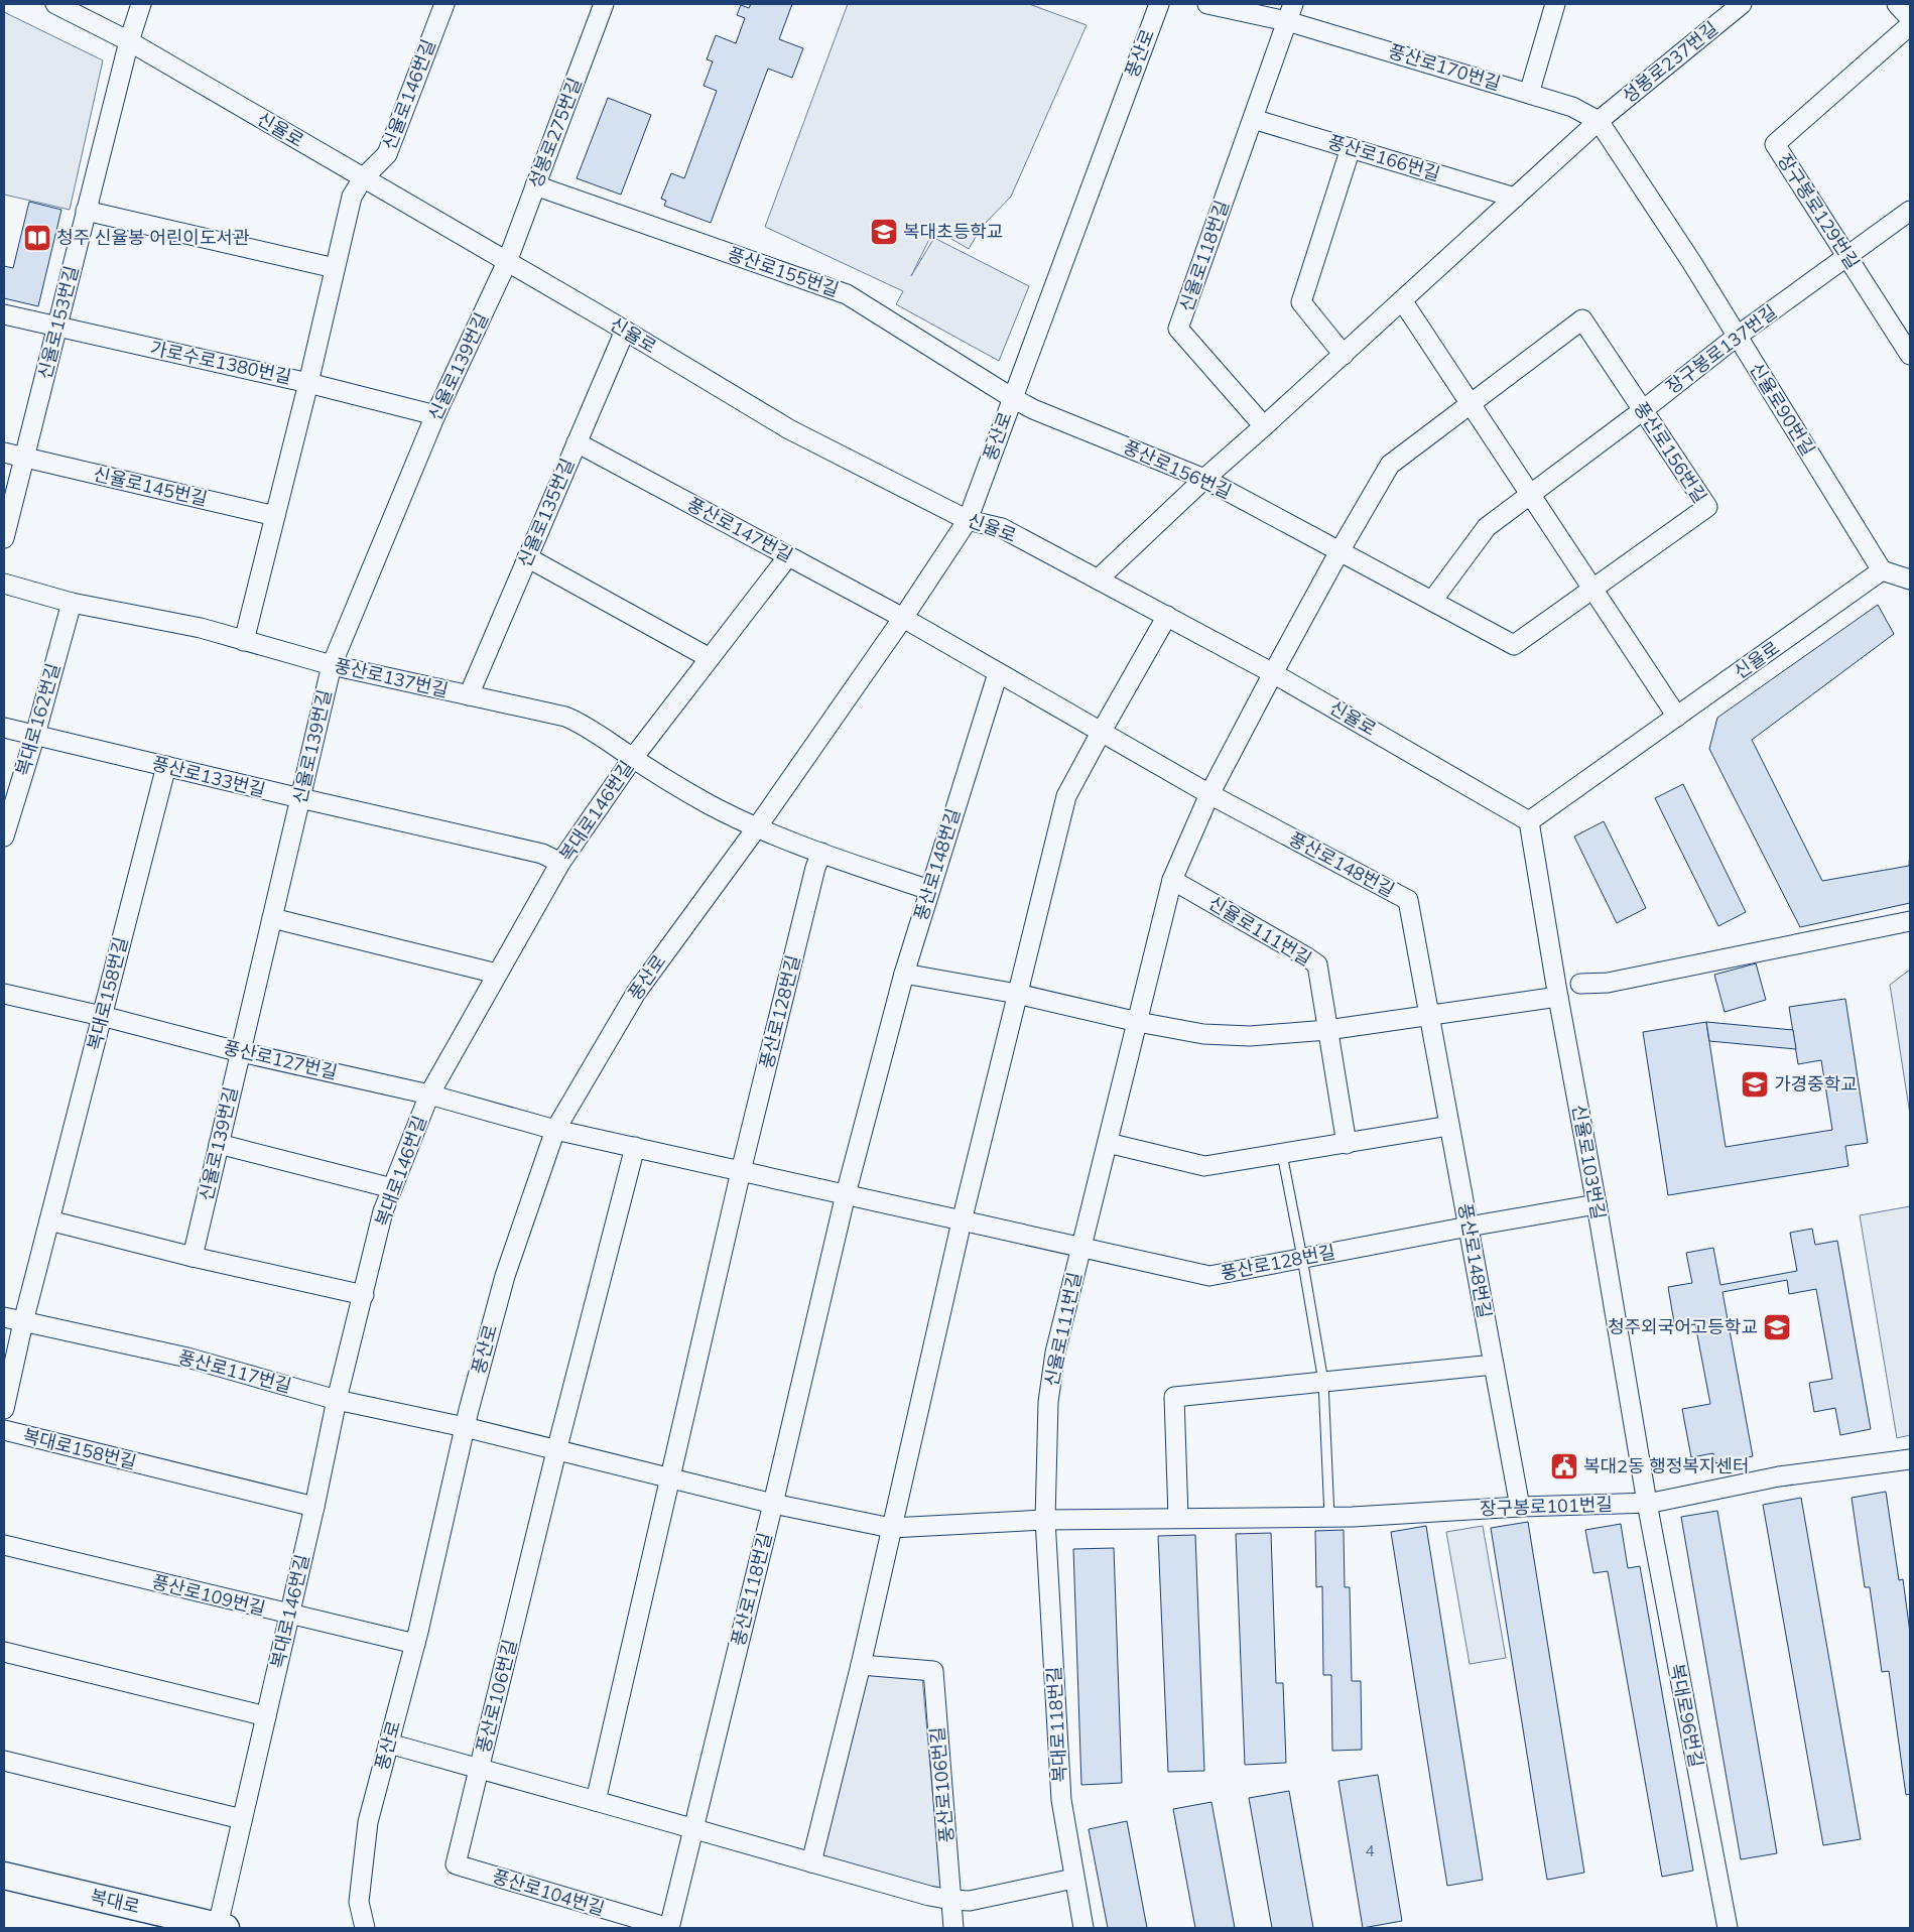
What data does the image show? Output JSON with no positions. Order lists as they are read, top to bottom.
{
  "streets": {
    "street": [
      "풍산로",
      "성봉로237번길",
      "풍산로170번길",
      "신율로146번길",
      "신율로",
      "성봉로275번길",
      "풍산로166번길",
      "장구봉로129번길",
      "신율로118번길",
      "풍산로155번길",
      "신율로153번길",
      "장구봉로137번길",
      "가로수로1380번길",
      "신율로139번길",
      "신율로90번길",
      "풍산로156번길",
      "신율로145번길",
      "신율로135번길",
      "풍산로147번길",
      "풍산로137번길",
      "복대로162번길",
      "풍산로133번길",
      "복대로146번길",
      "풍산로148번길",
      "신율로111번길",
      "복대로158번길",
      "풍산로128번길",
      "풍산로127번길",
      "신율로103번길",
      "풍산로117번길",
      "장구봉로101번길",
      "풍산로118번길",
      "풍산로109번길",
      "풍산로106번길",
      "복대로96번길",
      "복대로118번길",
      "풍산로104번길",
      "복대로"
    ]
  },
  "crossings": [
    ["풍산로", "신율로"],
    ["풍산로", "풍산로155번길"],
    ["풍산로", "풍산로156번길"],
    ["풍산로", "풍산로147번길"],
    ["풍산로", "풍산로137번길"],
    ["풍산로", "풍산로148번길"],
    ["풍산로", "풍산로128번길"],
    ["풍산로", "풍산로127번길"],
    ["풍산로", "풍산로117번길"],
    ["풍산로", "풍산로109번길"],
    ["풍산로", "풍산로106번길"],
    ["성봉로237번길", "풍산로170번길"],
    ["성봉로237번길", "신율로90번길"],
    ["풍산로170번길", "신율로90번길"],
    ["신율로146번길", "신율로"],
    ["신율로", "성봉로275번길"],
    ["신율로", "신율로153번길"],
    ["신율로", "신율로139번길"],
    ["신율로", "신율로90번길"],
    ["신율로", "신율로135번길"],
    ["신율로", "신율로111번길"],
    ["신율로", "신율로103번길"],
    ["성봉로275번길", "풍산로155번길"],
    ["성봉로275번길", "신율로139번길"],
    ["풍산로166번길", "신율로118번길"],
    ["장구봉로129번길", "장구봉로137번길"],
    ["풍산로155번길", "풍산로156번길"],
    ["신율로153번길", "가로수로1380번길"],
    ["신율로153번길", "신율로145번길"],
    ["장구봉로137번길", "신율로90번길"],
    ["장구봉로137번길", "풍산로156번길"],
    ["가로수로1380번길", "신율로139번길"],
    ["신율로139번길", "풍산로137번길"],
    ["신율로139번길", "풍산로133번길"],
    ["신율로139번길", "풍산로127번길"],
    ["풍산로156번길", "신율로111번길"],
    ["신율로135번길", "풍산로147번길"],
    ["신율로135번길", "풍산로137번길"],
    ["풍산로147번길", "복대로146번길"],
    ["풍산로147번길", "풍산로148번길"],
    ["풍산로137번길", "복대로162번길"],
    ["풍산로137번길", "복대로146번길"],
    ["복대로162번길", "풍산로133번길"],
    ["풍산로133번길", "복대로146번길"],
    ["풍산로133번길", "복대로158번길"],
    ["복대로146번길", "복대로158번길"],
    ["복대로146번길", "풍산로127번길"],
    ["복대로146번길", "풍산로117번길"],
    ["복대로146번길", "풍산로109번길"],
    ["복대로146번길", "복대로"],
    ["풍산로148번길", "신율로111번길"],
    ["풍산로148번길", "풍산로128번길"],
    ["풍산로148번길", "장구봉로101번길"],
    ["신율로111번길", "풍산로128번길"],
    ["신율로111번길", "장구봉로101번길"],
    ["신율로111번길", "복대로118번길"],
    ["복대로158번길", "풍산로127번길"],
    ["복대로158번길", "풍산로117번길"],
    ["풍산로128번길", "풍산로127번길"],
    ["풍산로128번길", "신율로103번길"],
    ["풍산로128번길", "풍산로118번길"],
    ["신율로103번길", "장구봉로101번길"],
    ["신율로103번길", "복대로96번길"],
    ["장구봉로101번길", "복대로96번길"],
    ["장구봉로101번길", "복대로118번길"],
    ["풍산로118번길", "풍산로106번길"],
    ["풍산로106번길", "복대로118번길"],
    ["풍산로106번길", "풍산로104번길"]
  ],
  "places": {
    "school or university": ["복대초등학교", "가경중학교", "청주외국어고등학교"],
    "library": ["청주 신율봉 어린이도서관"],
    "public building": ["복대2동 행정복지센터"]
  },
  "house_numbers": ["4"]
}
